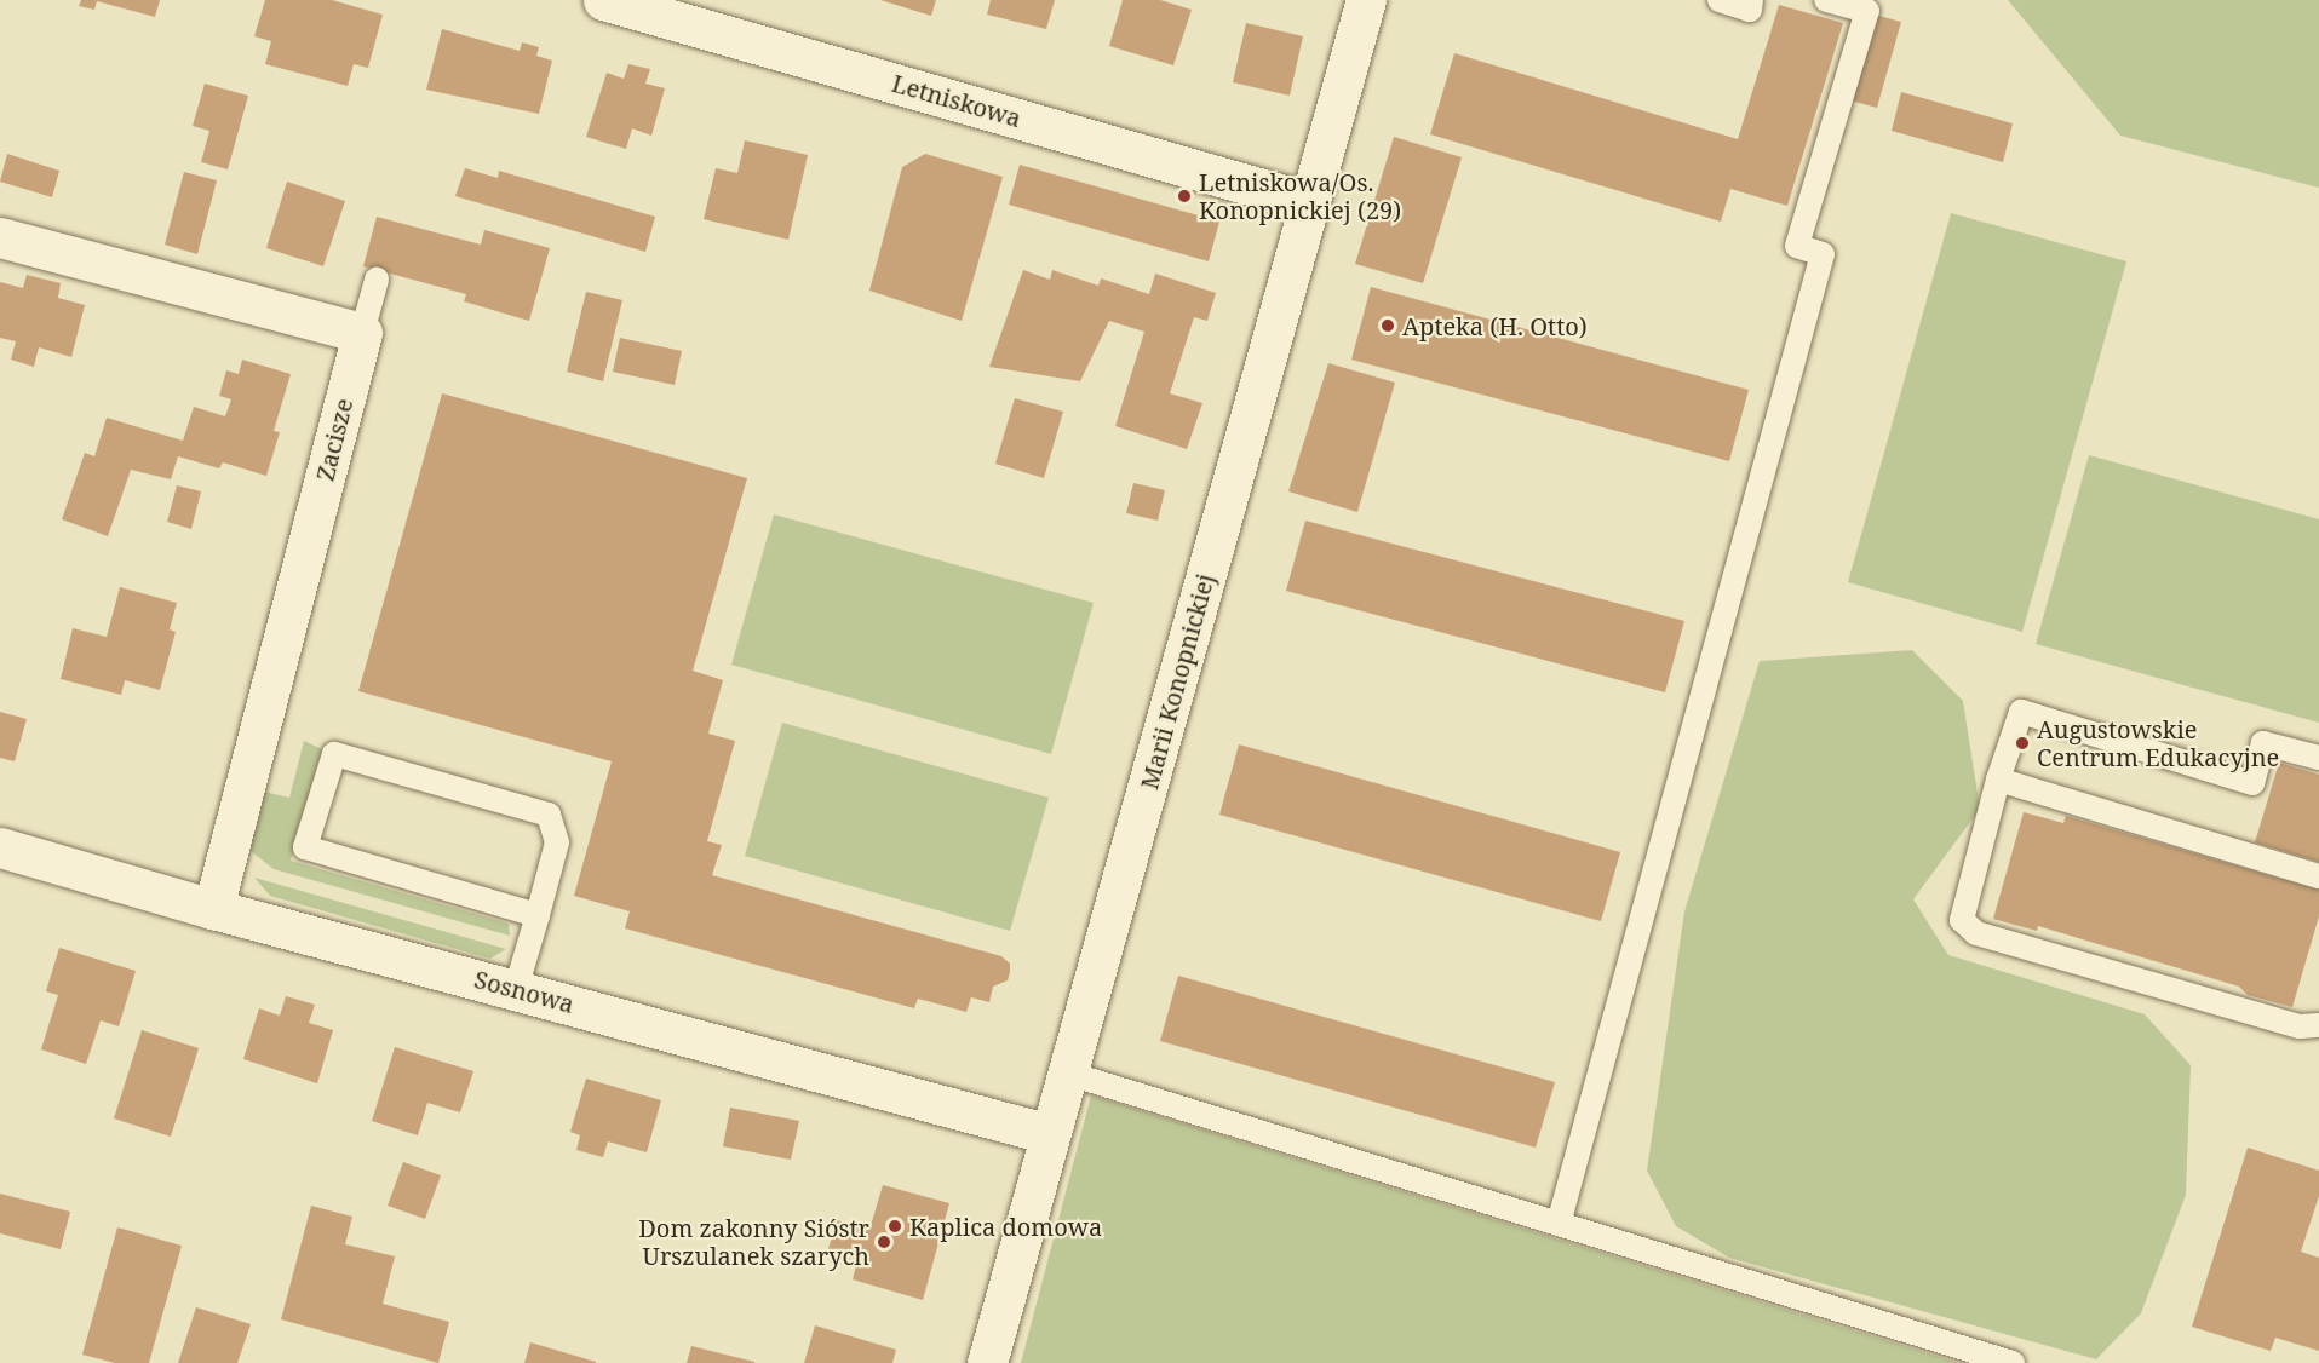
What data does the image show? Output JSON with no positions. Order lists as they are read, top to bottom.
{
  "streets": {
    "street": [
      "Letniskowa",
      "Zacisze",
      "Marii Konopnickiej",
      "Sosnowa"
    ]
  },
  "crossings": [
    ["Letniskowa", "Marii Konopnickiej"],
    ["Zacisze", "Sosnowa"],
    ["Marii Konopnickiej", "Sosnowa"]
  ],
  "places": [
    "Letniskowa/Os. Konopnickiej (29)",
    "Apteka (H. Otto)",
    "Augustowskie Centrum Edukacyjne",
    "Kaplica domowa",
    "Dom zakonny Sióstr Urszulanek szarych"
  ]
}
